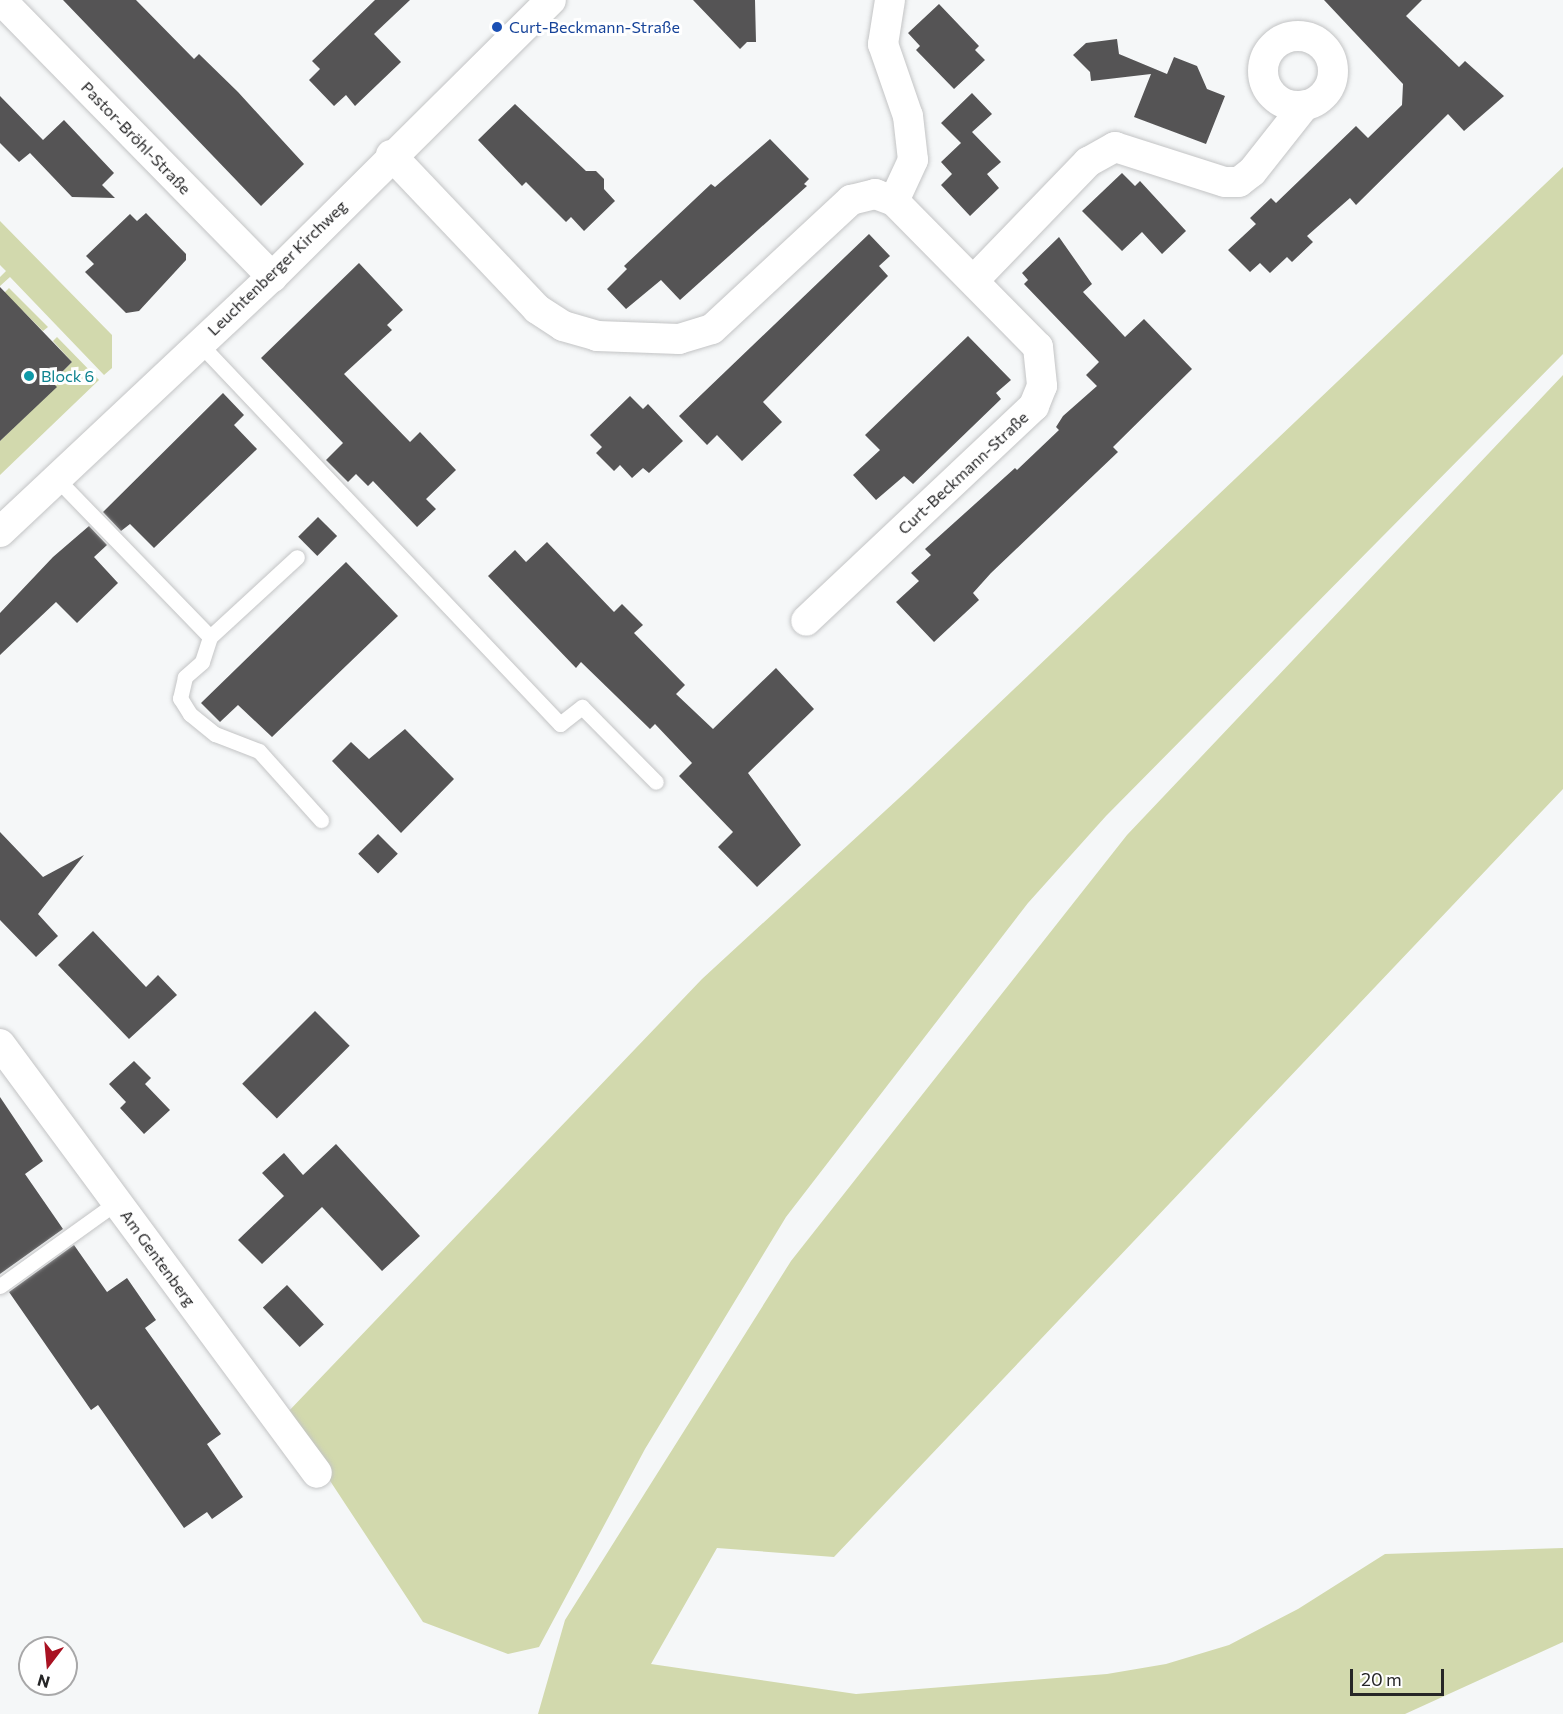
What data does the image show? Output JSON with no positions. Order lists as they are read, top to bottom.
{
  "streets": {
    "street": [
      "Pastor-Bröhl-Straße",
      "Leuchtenberger Kirchweg",
      "Curt-Beckmann-Straße",
      "Am Gentenberg"
    ]
  },
  "crossings": [
    ["Pastor-Bröhl-Straße", "Leuchtenberger Kirchweg"]
  ],
  "places": ["Curt-Beckmann-Straße", "Block 6"],
  "scale_bar": "20 m",
  "north": "bottom"
}
